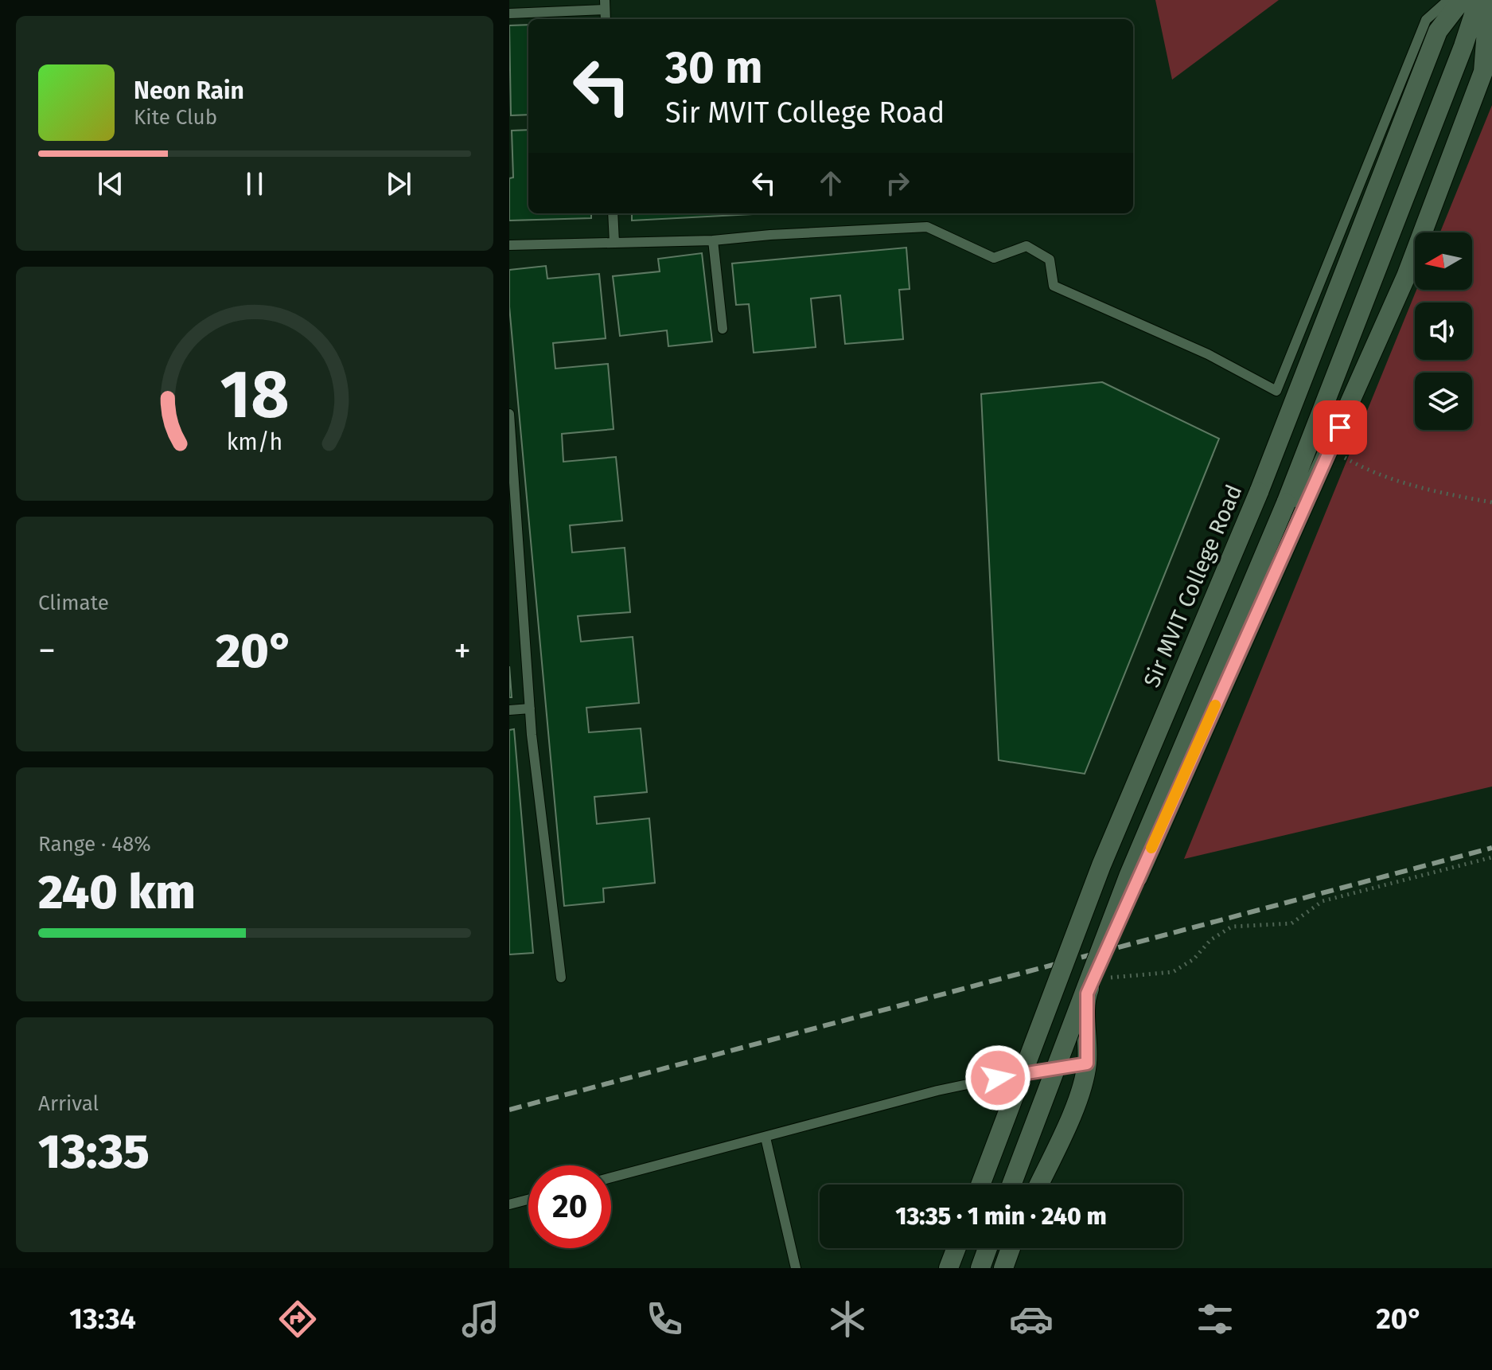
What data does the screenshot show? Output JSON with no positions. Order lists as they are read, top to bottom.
{
  "streets": {
    "main road": ["Sir MVIT College Road"]
  },
  "north": "left",
  "page": {
    "turn": ["30 m", "Sir MVIT College Road"],
    "song": ["Neon Rain", "Kite Club"],
    "tile": [
      "Climate",
      ["Range · 48%", "240 km"],
      ["Arrival", "13:35"]
    ],
    "heat": ["−", "20°", "+"],
    "limit": "20",
    "trip": "13:35 · 1 min · 240 m",
    "tabs": ["13:34", "20°"],
    "gauge": ["18", "km/h"]
  }
}
